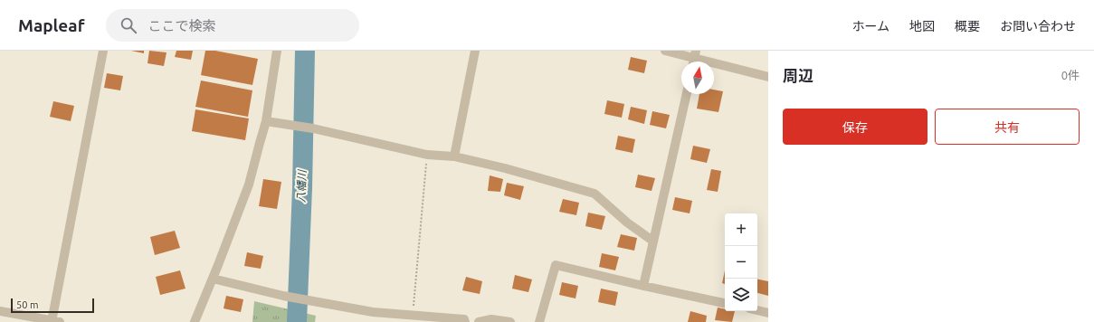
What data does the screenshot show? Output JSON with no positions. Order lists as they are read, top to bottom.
{
  "water": ["八幡川"],
  "scale_bar": "50 m",
  "north": "top",
  "page": {
    "header": "Mapleaf",
    "search": "ここで検索",
    "nav": [
      "ホーム",
      "地図",
      "概要",
      "お問い合わせ"
    ],
    "heading": ["周辺", "0件"],
    "buttons": ["保存", "共有"],
    "map_buttons": ["+", "−"],
    "scale": "50 m"
  }
}
